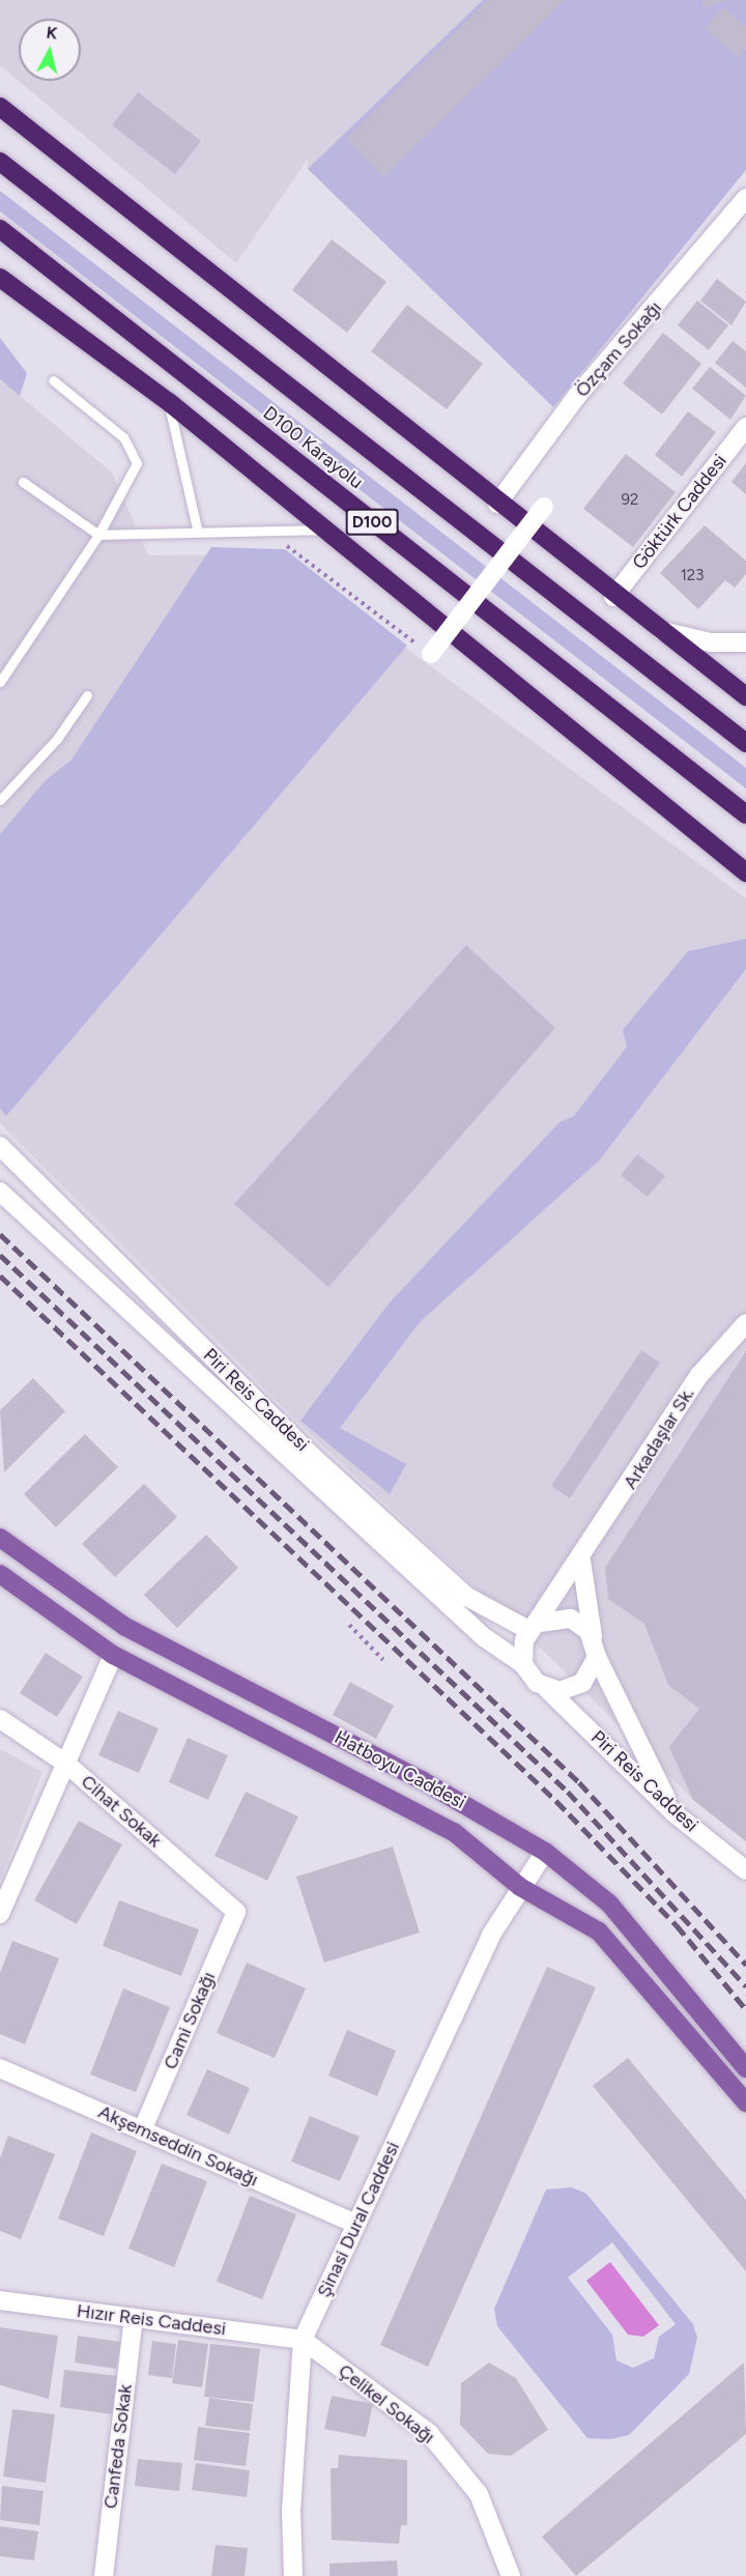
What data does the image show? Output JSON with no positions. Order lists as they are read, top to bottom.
{
  "streets": {
    "highway": ["D100 Karayolu", "D100"],
    "main road": ["Hatboyu Caddesi"],
    "street": [
      "Özçam Sokağı",
      "Göktürk Caddesi",
      "Piri Reis Caddesi",
      "Arkadaşlar Sk.",
      "Cihat Sokak",
      "Cami Sokağı",
      "Akşemseddin Sokağı",
      "Şinasi Dural Caddesi",
      "Hızır Reis Caddesi",
      "Çelikel Sokağı",
      "Canfeda Sokak"
    ]
  },
  "crossings": [
    ["Piri Reis Caddesi", "Arkadaşlar Sk."],
    ["Hatboyu Caddesi", "Şinasi Dural Caddesi"],
    ["Cihat Sokak", "Cami Sokağı"],
    ["Cami Sokağı", "Akşemseddin Sokağı"],
    ["Akşemseddin Sokağı", "Şinasi Dural Caddesi"],
    ["Şinasi Dural Caddesi", "Hızır Reis Caddesi"],
    ["Şinasi Dural Caddesi", "Çelikel Sokağı"],
    ["Hızır Reis Caddesi", "Çelikel Sokağı"],
    ["Hızır Reis Caddesi", "Canfeda Sokak"]
  ],
  "house_numbers": ["92", "123"],
  "north": "top"
}
